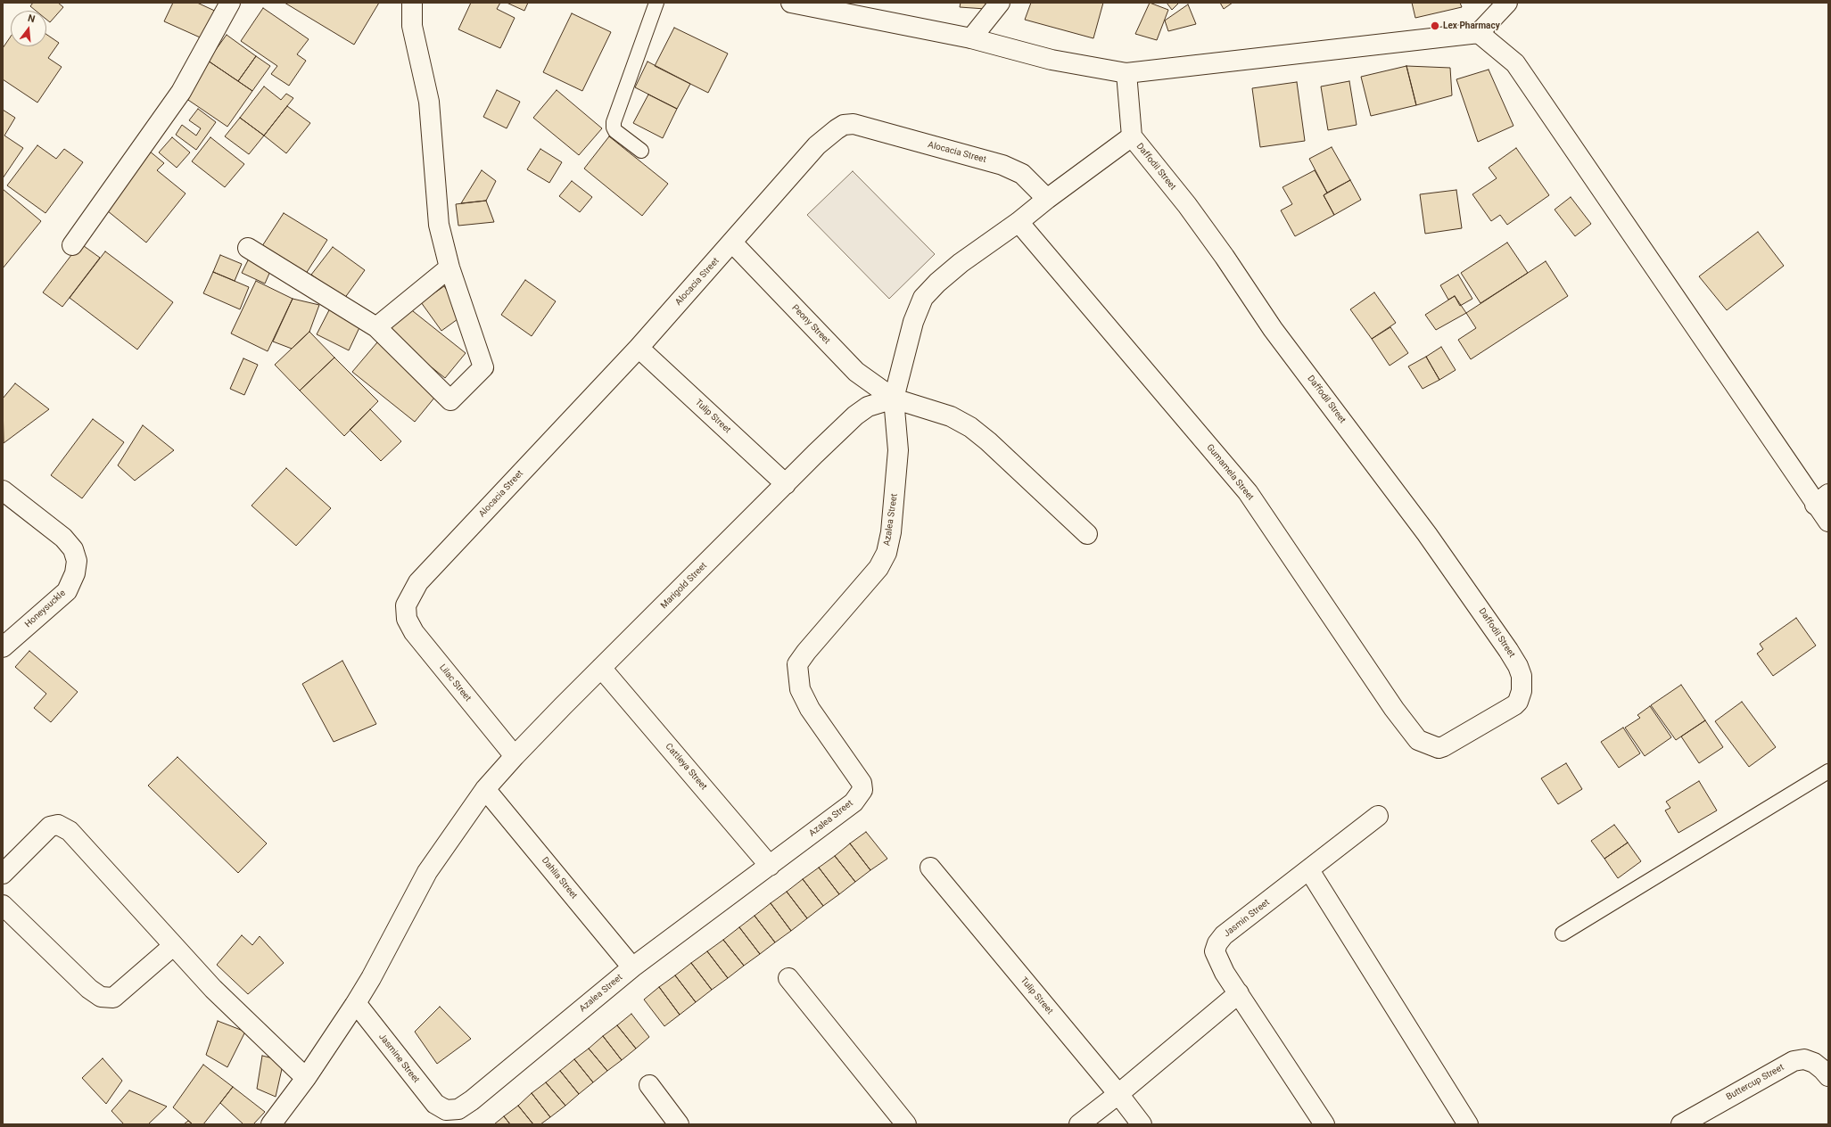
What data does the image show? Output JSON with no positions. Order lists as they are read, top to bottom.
{
  "streets": {
    "street": [
      "Alocacia Street",
      "Daffodil Street",
      "Peony Street",
      "Tulip Street",
      "Gumamela Street",
      "Azalea Street",
      "Marigold Street",
      "Honeysuckle",
      "Lilac Street",
      "Cattleya Street",
      "Dahlia Street",
      "Jasmin Street",
      "Jasmine Street",
      "Buttercup Street"
    ]
  },
  "crossings": [
    ["Alocacia Street", "Peony Street"],
    ["Alocacia Street", "Tulip Street"],
    ["Alocacia Street", "Lilac Street"],
    ["Daffodil Street", "Gumamela Street"],
    ["Peony Street", "Azalea Street"],
    ["Peony Street", "Marigold Street"],
    ["Tulip Street", "Marigold Street"],
    ["Azalea Street", "Marigold Street"],
    ["Azalea Street", "Cattleya Street"],
    ["Azalea Street", "Dahlia Street"],
    ["Azalea Street", "Jasmine Street"],
    ["Marigold Street", "Lilac Street"],
    ["Marigold Street", "Cattleya Street"],
    ["Marigold Street", "Dahlia Street"],
    ["Marigold Street", "Jasmine Street"]
  ],
  "places": ["Lex Pharmacy"],
  "north": "top"
}
